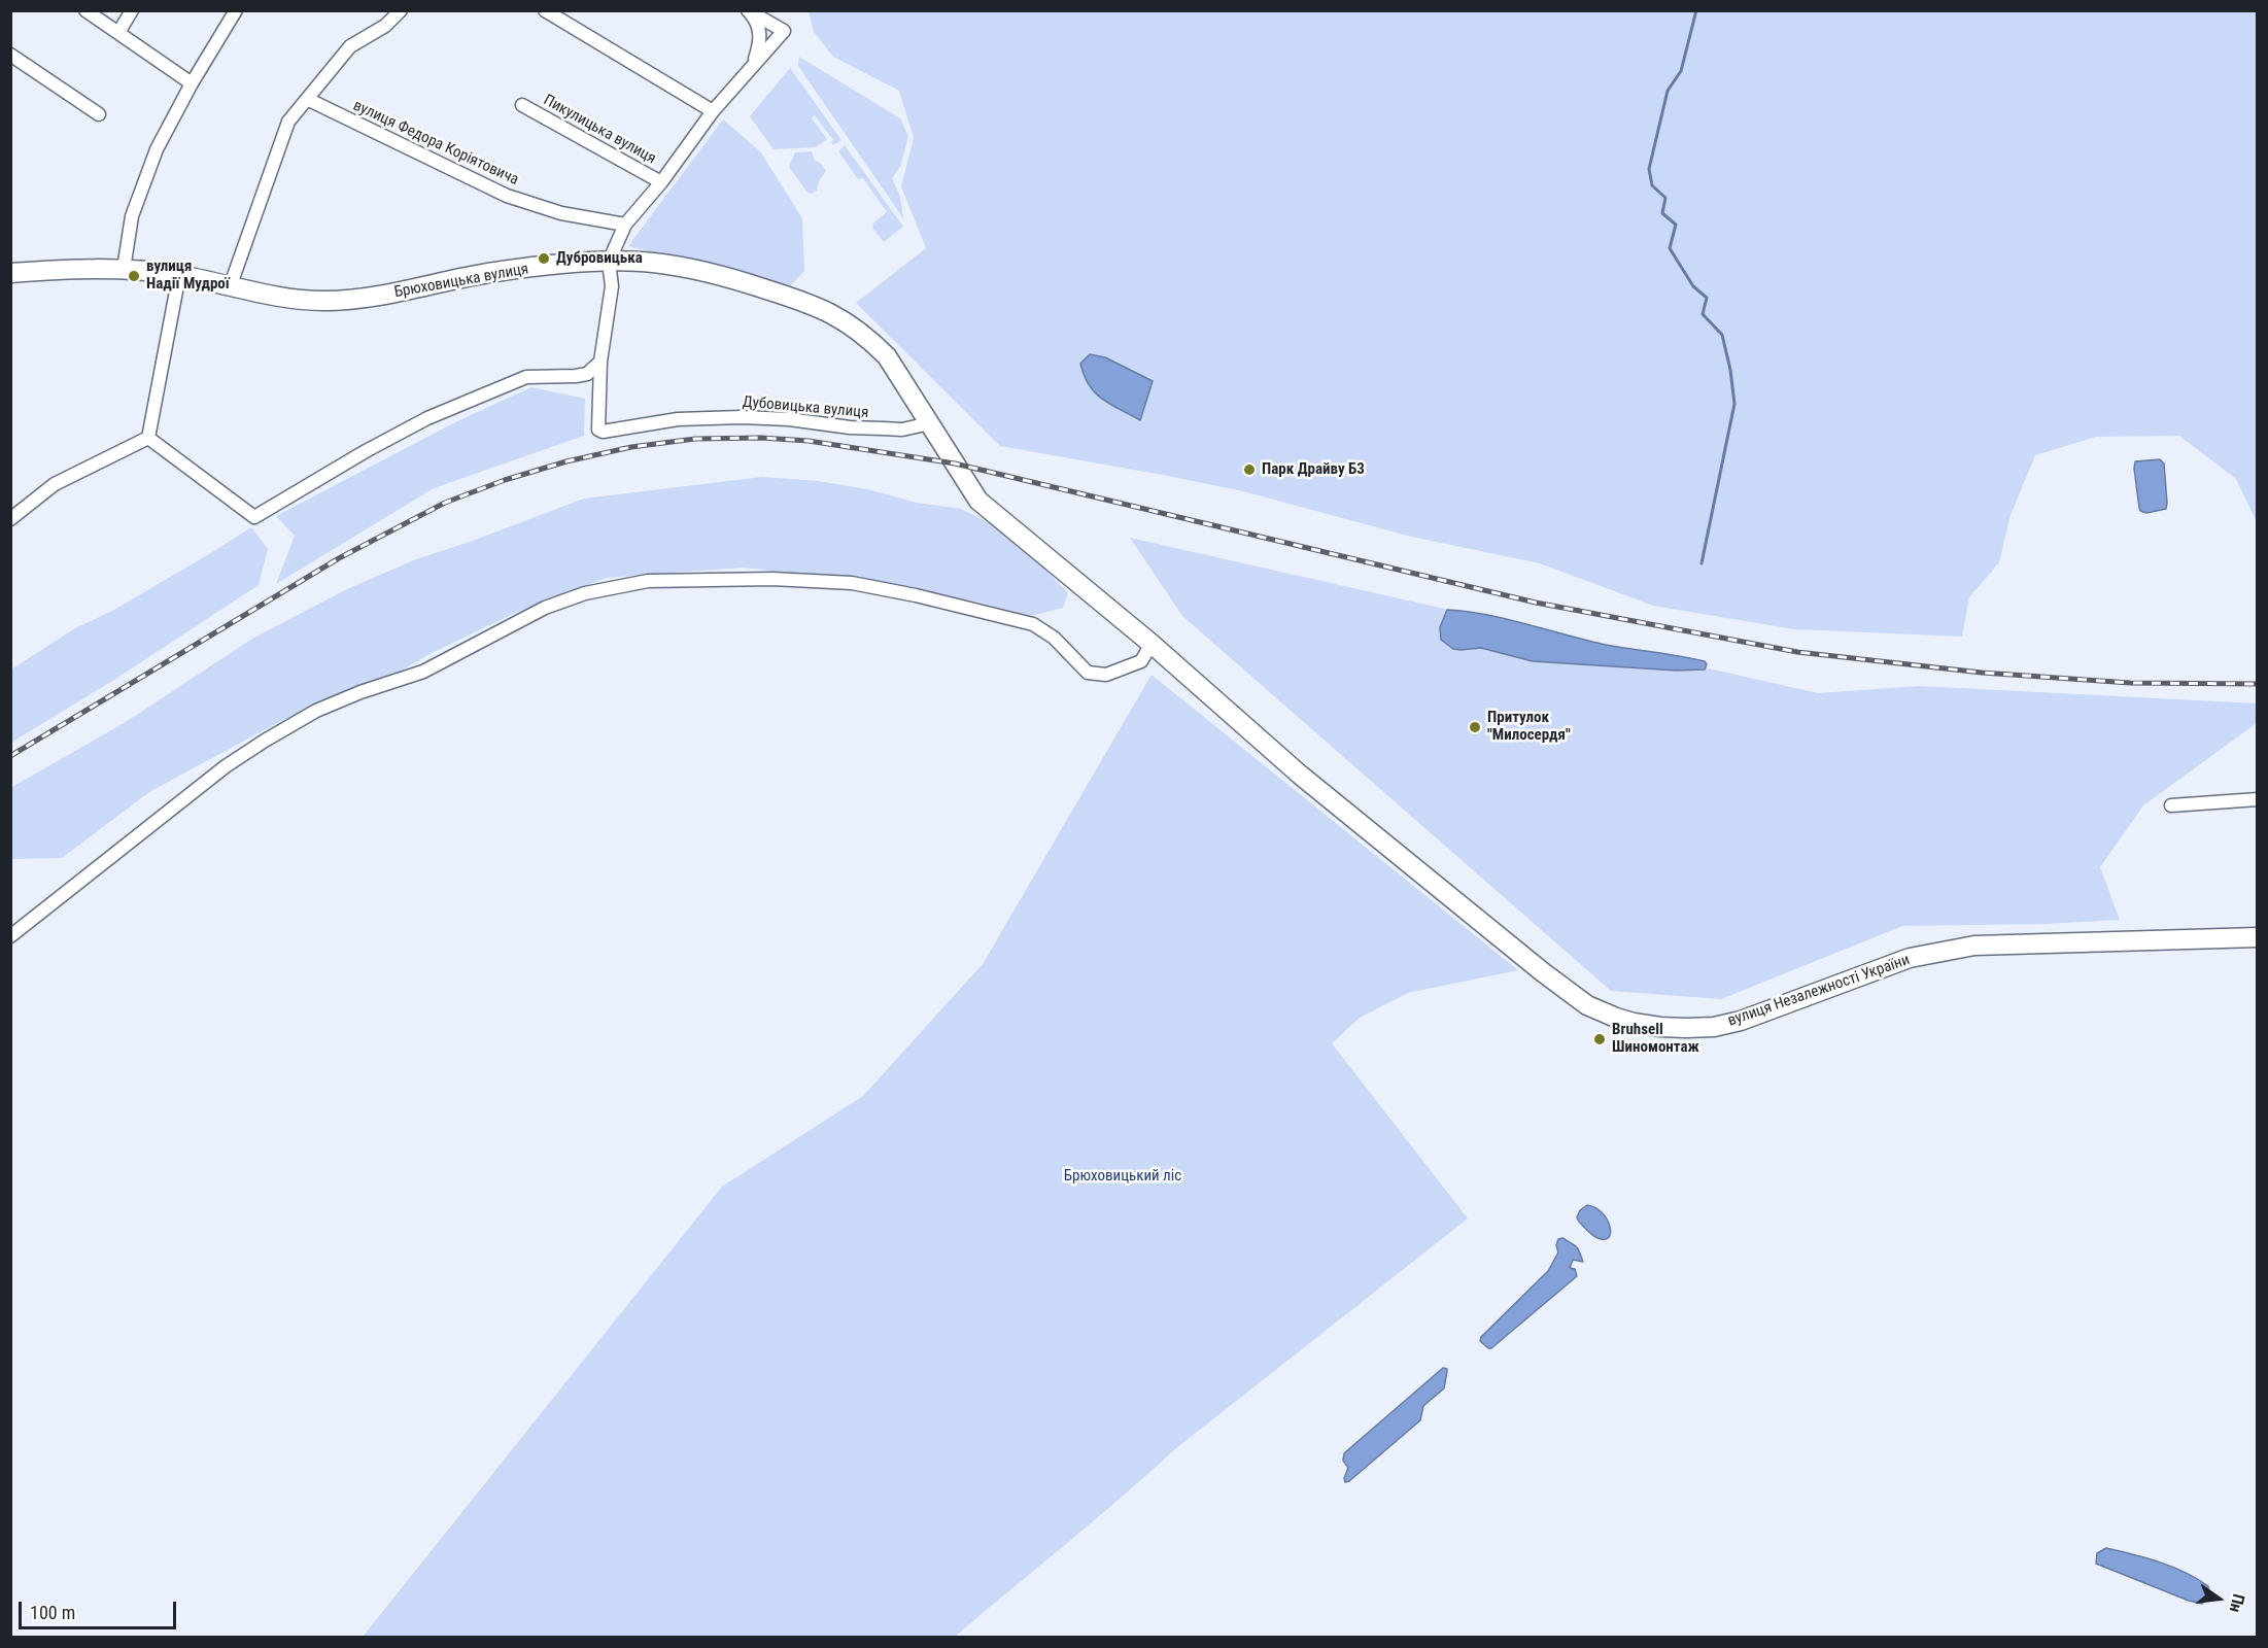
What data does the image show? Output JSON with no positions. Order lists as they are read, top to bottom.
{
  "streets": {
    "main road": ["Брюховицька вулиця", "вулиця Незалежності України"],
    "street": ["Пикулицька вулиця", "вулиця Федора Коріятовича", "Дубовицька вулиця"]
  },
  "crossings": [
    ["Брюховицька вулиця", "Дубовицька вулиця"],
    ["Брюховицька вулиця", "вулиця Незалежності України"]
  ],
  "parks": ["Брюховицький ліс"],
  "places": [
    "Дубровицька",
    "вулиця Надії Мудрої",
    "Парк Драйву Б3",
    "Притулок \"Милосердя\"",
    "Bruhsell Шиномонтаж"
  ],
  "scale_bar": "100 m",
  "north": "right"
}
